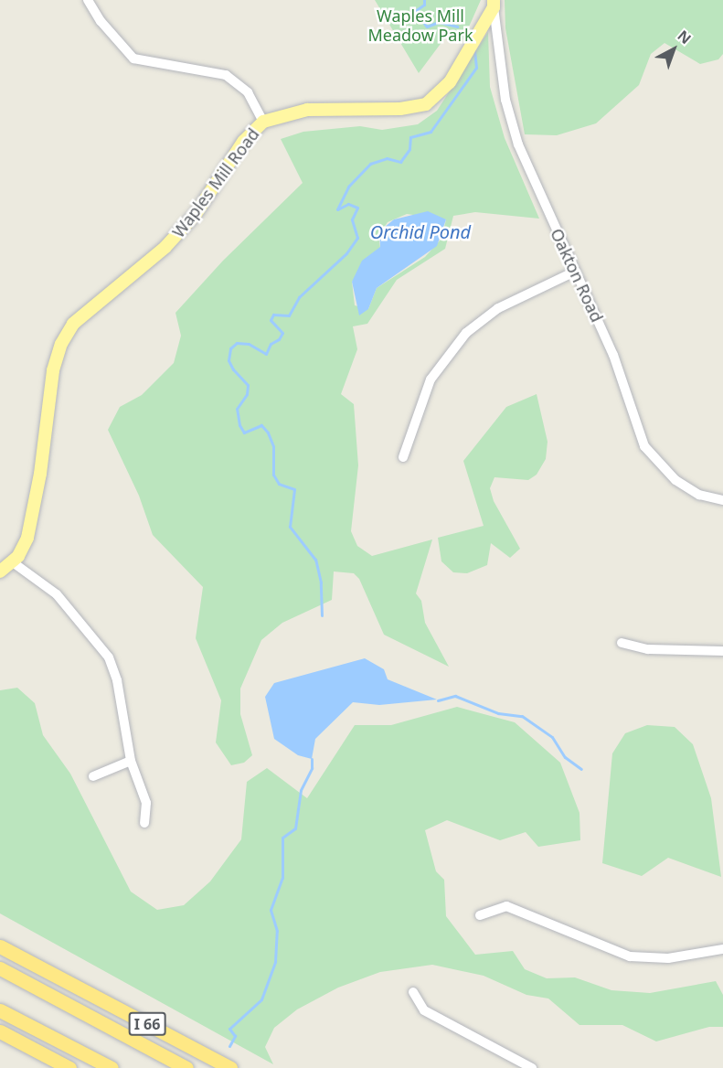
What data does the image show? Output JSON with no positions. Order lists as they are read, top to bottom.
{
  "streets": {
    "highway": ["I 66"],
    "main road": ["Waples Mill Road"],
    "street": ["Oakton Road"]
  },
  "crossings": [
    ["Waples Mill Road", "Oakton Road"]
  ],
  "water": ["Orchid Pond"],
  "parks": ["Waples Mill Meadow Park"],
  "north": "top right"
}
